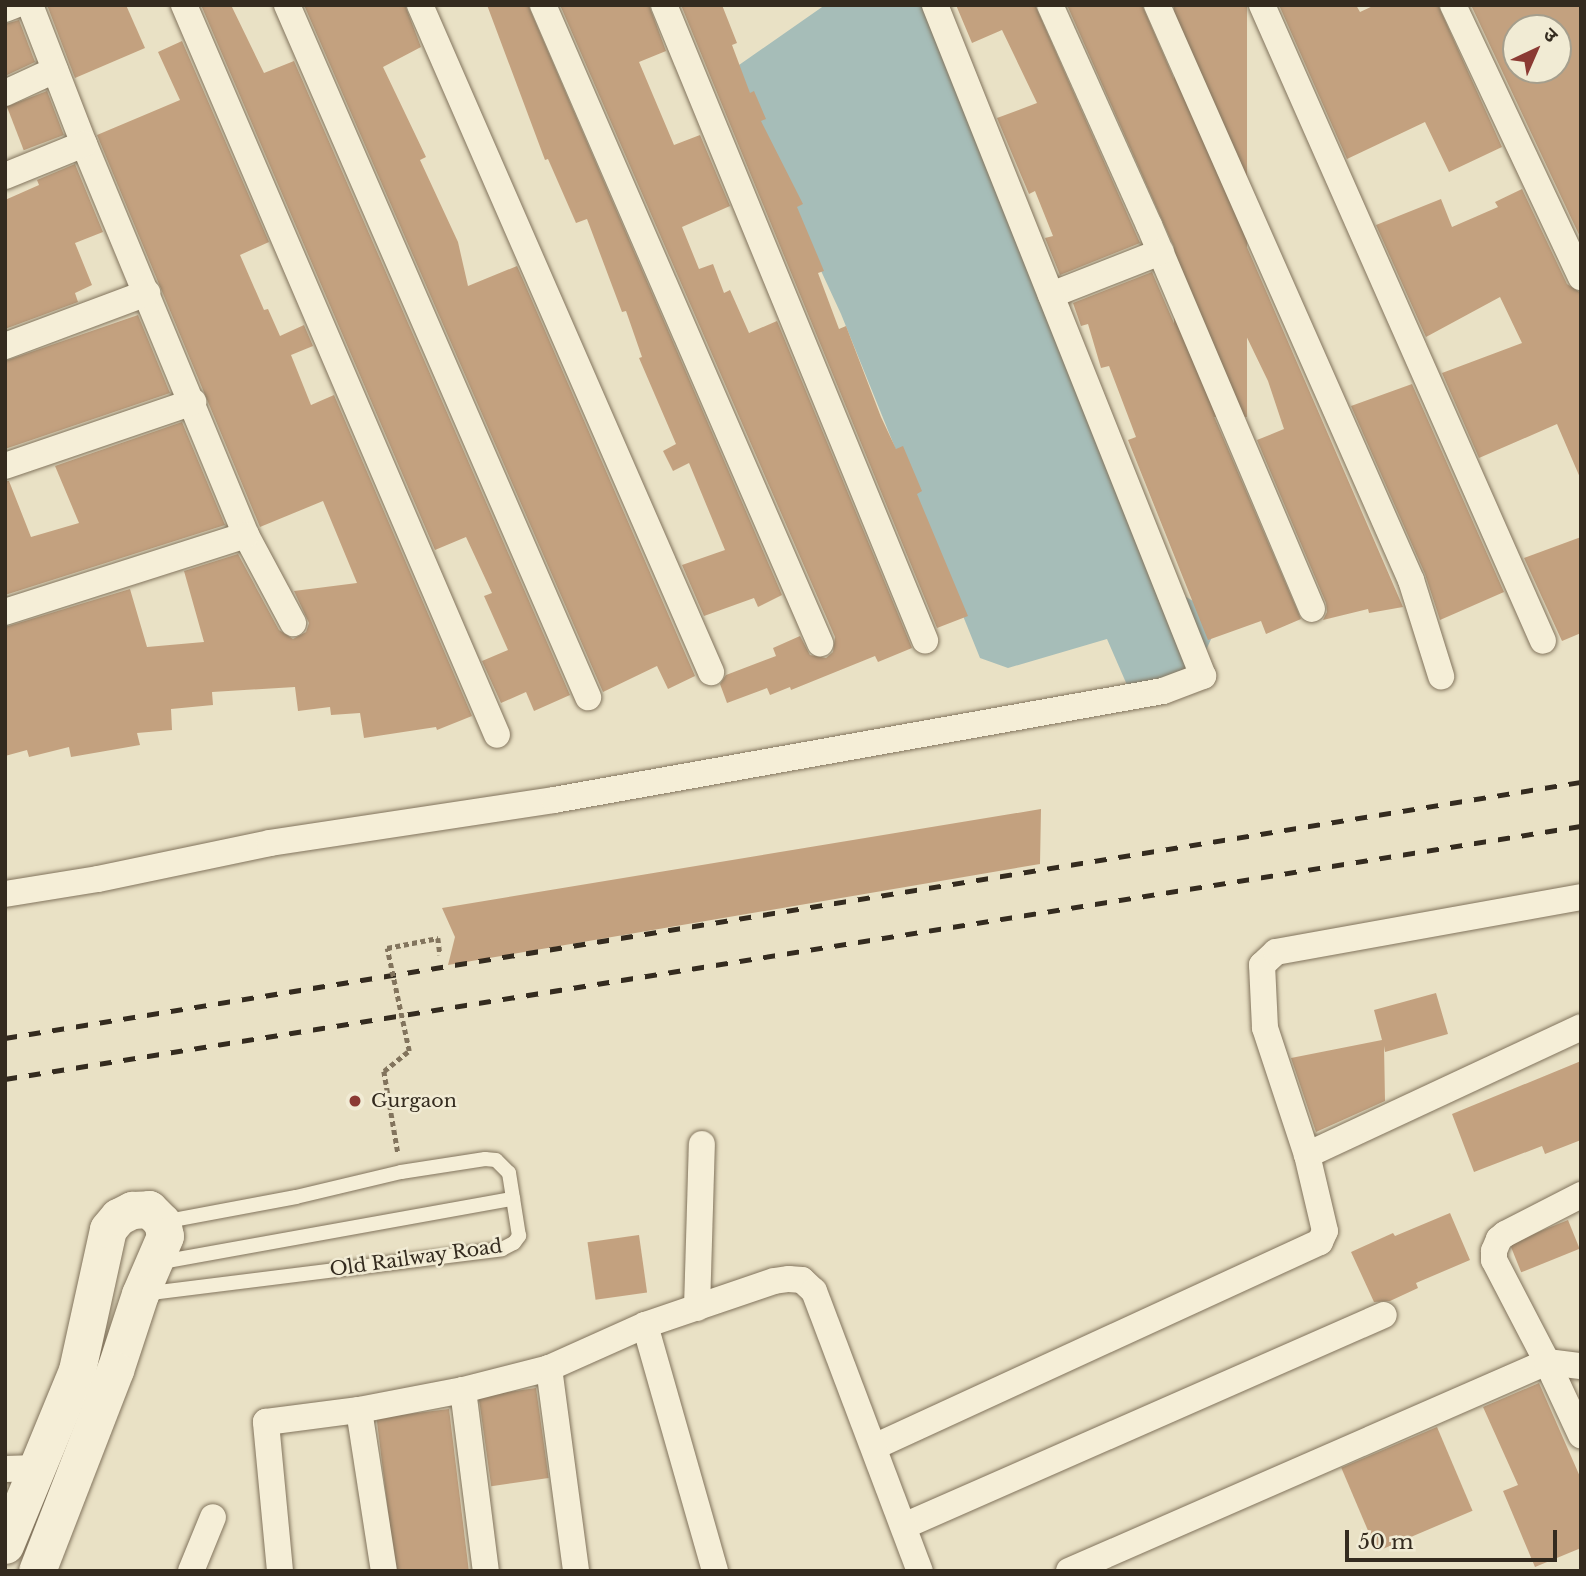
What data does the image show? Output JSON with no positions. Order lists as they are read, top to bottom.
{
  "streets": {
    "lane": ["Old Railway Road"]
  },
  "places": ["Gurgaon"],
  "scale_bar": "50 m",
  "north": "top right"
}
